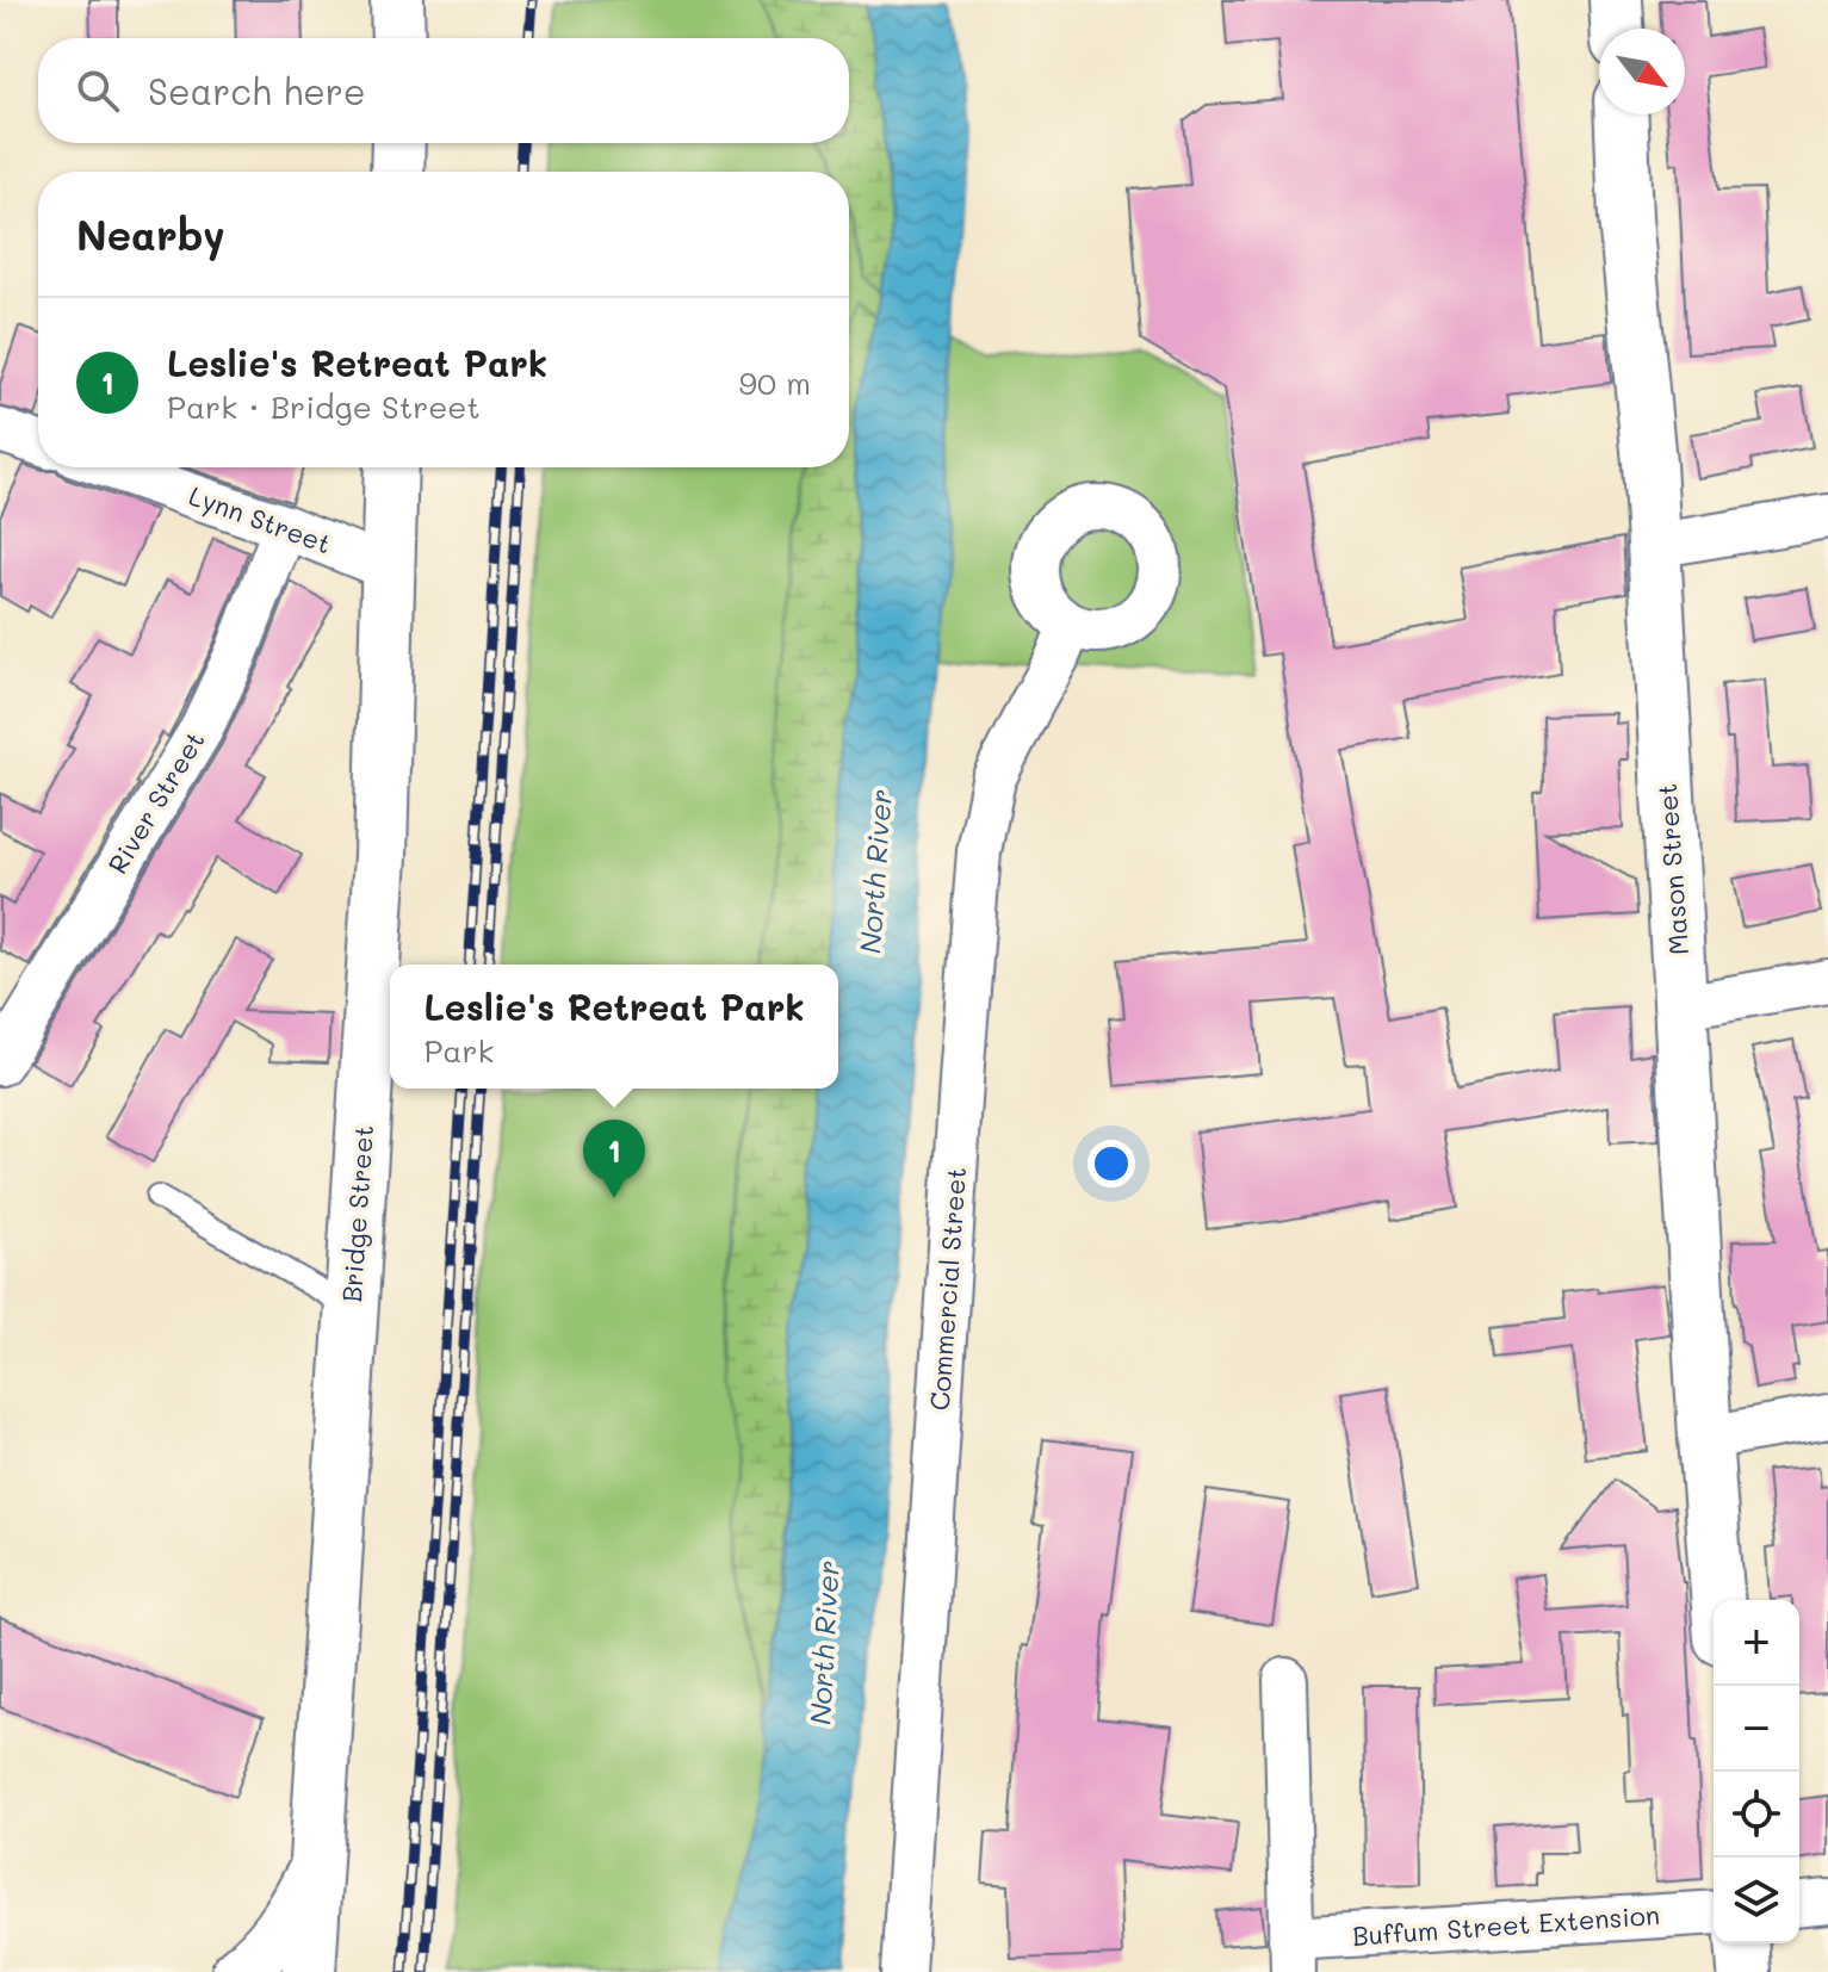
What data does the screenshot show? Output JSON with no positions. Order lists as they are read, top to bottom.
{
  "streets": {
    "main road": ["Mason Street", "Bridge Street"],
    "street": [
      "Lynn Street",
      "River Street",
      "Commercial Street",
      "Buffum Street Extension"
    ]
  },
  "crossings": [
    ["Lynn Street", "River Street"],
    ["Lynn Street", "Bridge Street"]
  ],
  "water": ["North River"],
  "north": "bottom right",
  "page": {
    "search": "Search here",
    "heading": "Nearby",
    "list": [
      {
        "mark": "1",
        "name": "Leslie's Retreat Park",
        "note": "Park · Bridge Street",
        "value": "90 m"
      }
    ],
    "popup": ["Leslie's Retreat Park", "Park"],
    "pins": "1",
    "map_buttons": ["+", "−"]
  }
}
